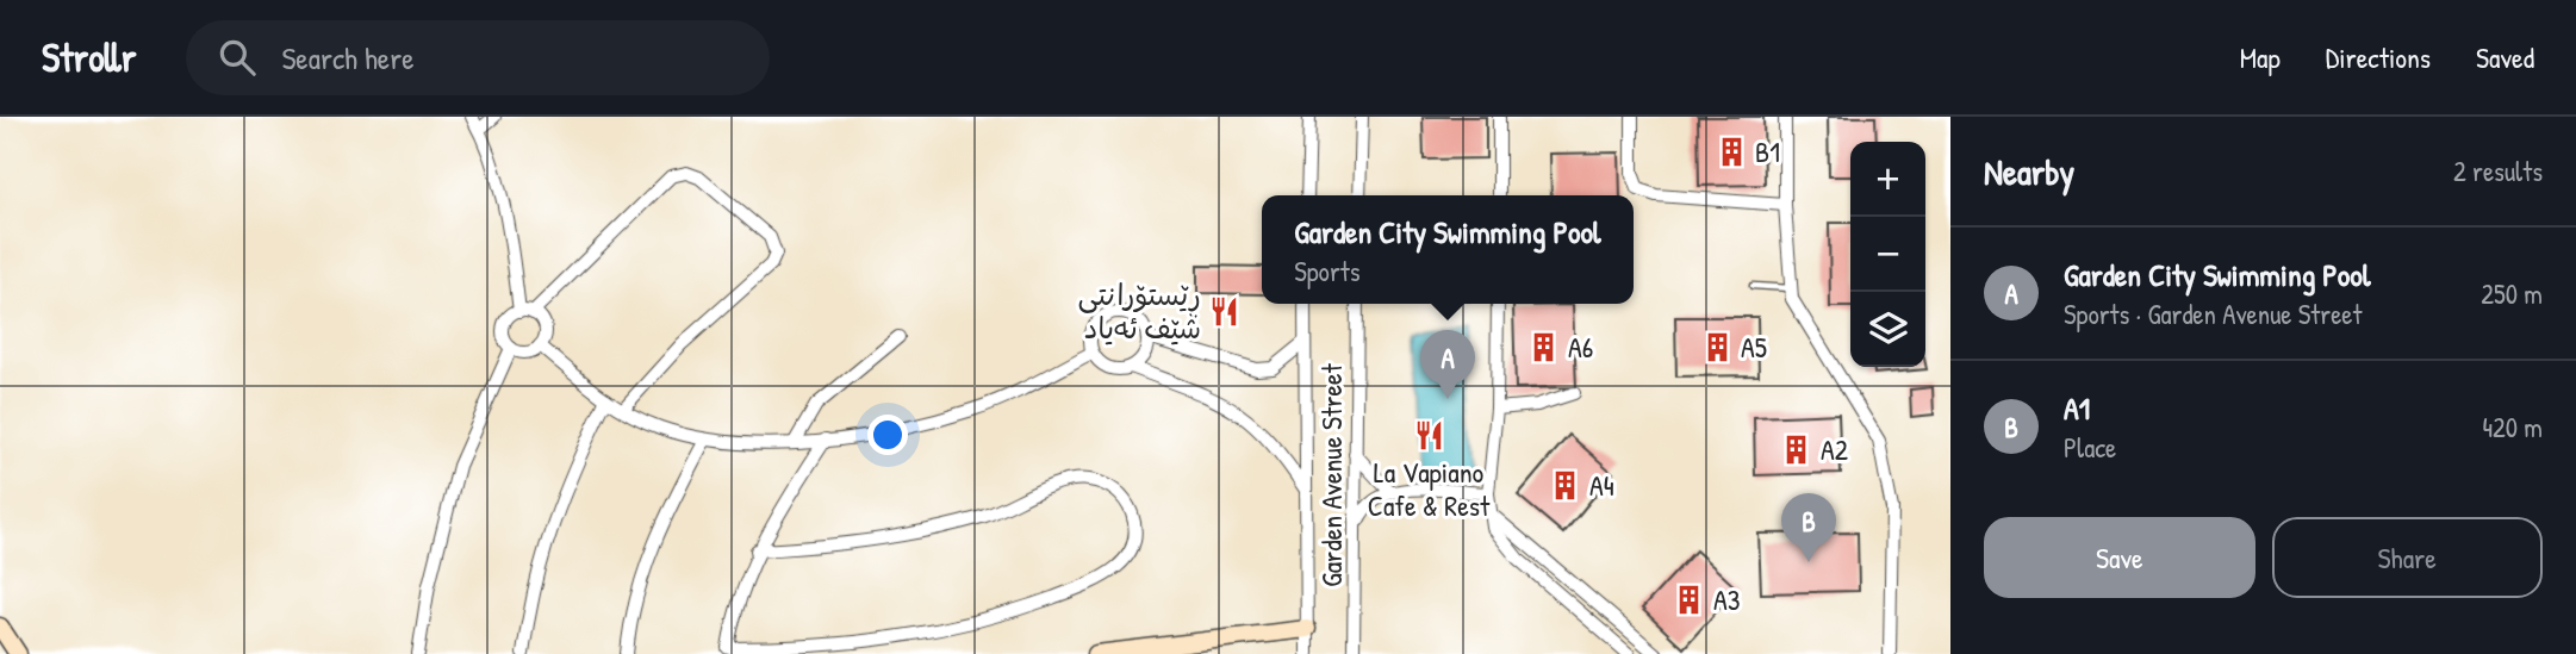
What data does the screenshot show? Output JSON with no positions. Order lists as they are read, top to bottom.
{
  "streets": {
    "street": ["Garden Avenue Street"]
  },
  "places": {
    "building": [
      "B1",
      "A6",
      "A5",
      "A2",
      "A4",
      "A3"
    ],
    "restaurant": ["ڕێستۆرانتی شێف ئەیاد", "La Vapiano Cafe & Rest"]
  },
  "page": {
    "header": "Strollr",
    "search": "Search here",
    "nav": ["Map", "Directions", "Saved"],
    "heading": ["Nearby", "2 results"],
    "map_buttons": ["+", "−"],
    "popup": ["Garden City Swimming Pool", "Sports"],
    "list": [
      {
        "mark": "A",
        "name": "Garden City Swimming Pool",
        "note": "Sports · Garden Avenue Street",
        "value": "250 m"
      },
      {
        "mark": "B",
        "name": "A1",
        "note": "Place",
        "value": "420 m"
      }
    ],
    "pins": ["A", "B"],
    "buttons": ["Save", "Share"]
  }
}
